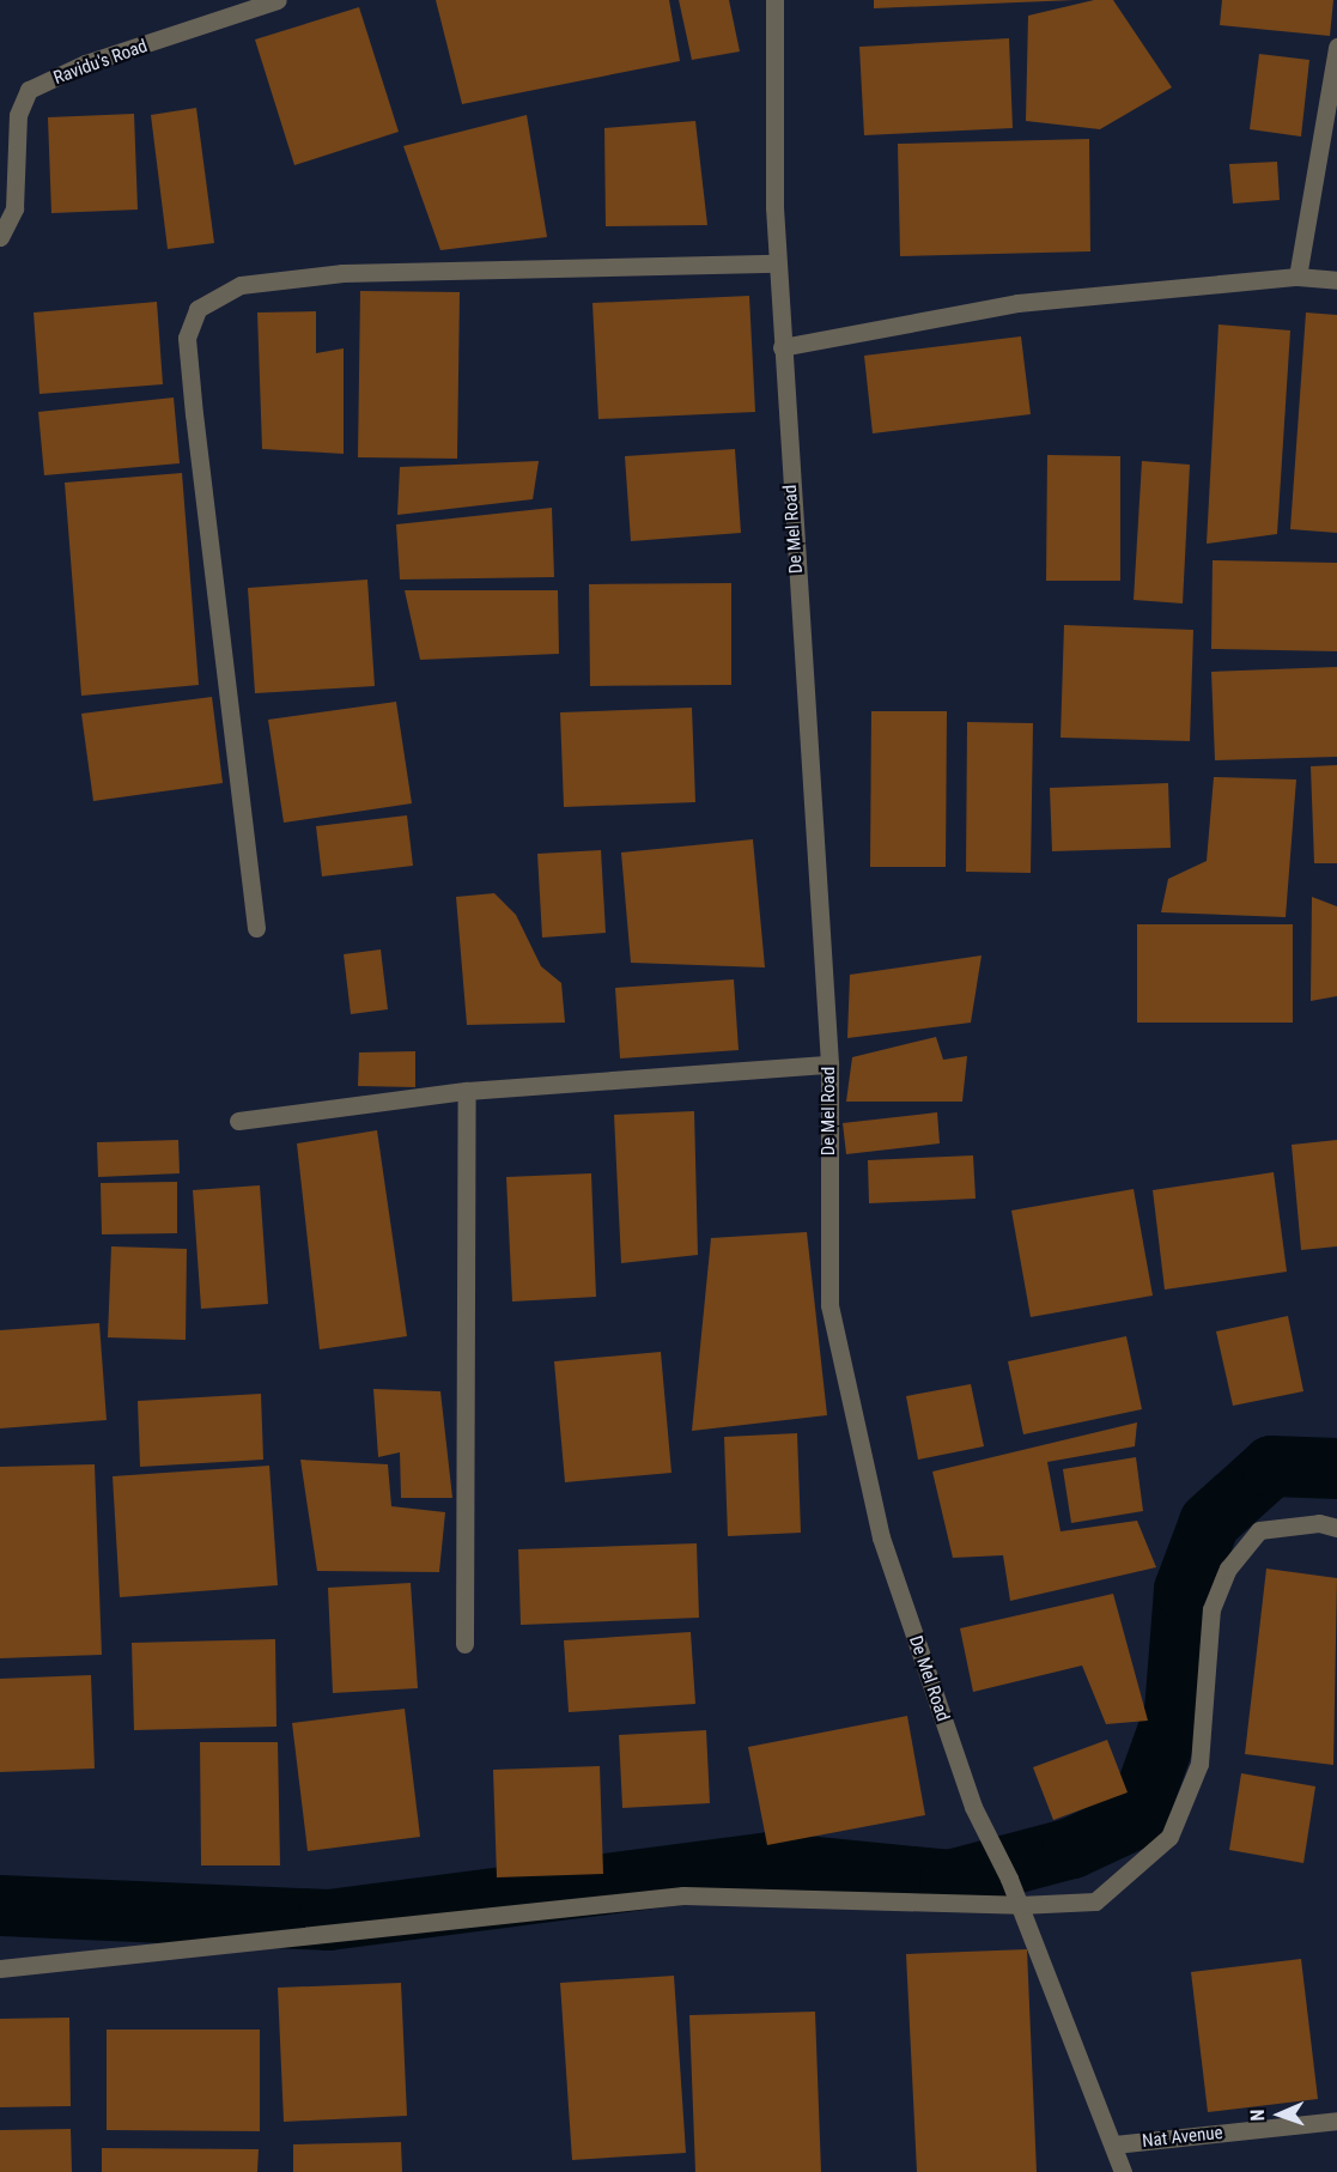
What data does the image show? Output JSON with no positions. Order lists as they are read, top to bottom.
{
  "streets": {
    "street": ["Ravidu's Road", "De Mel Road", "Nat Avenue"]
  },
  "crossings": [
    ["De Mel Road", "Nat Avenue"]
  ],
  "north": "left"
}
